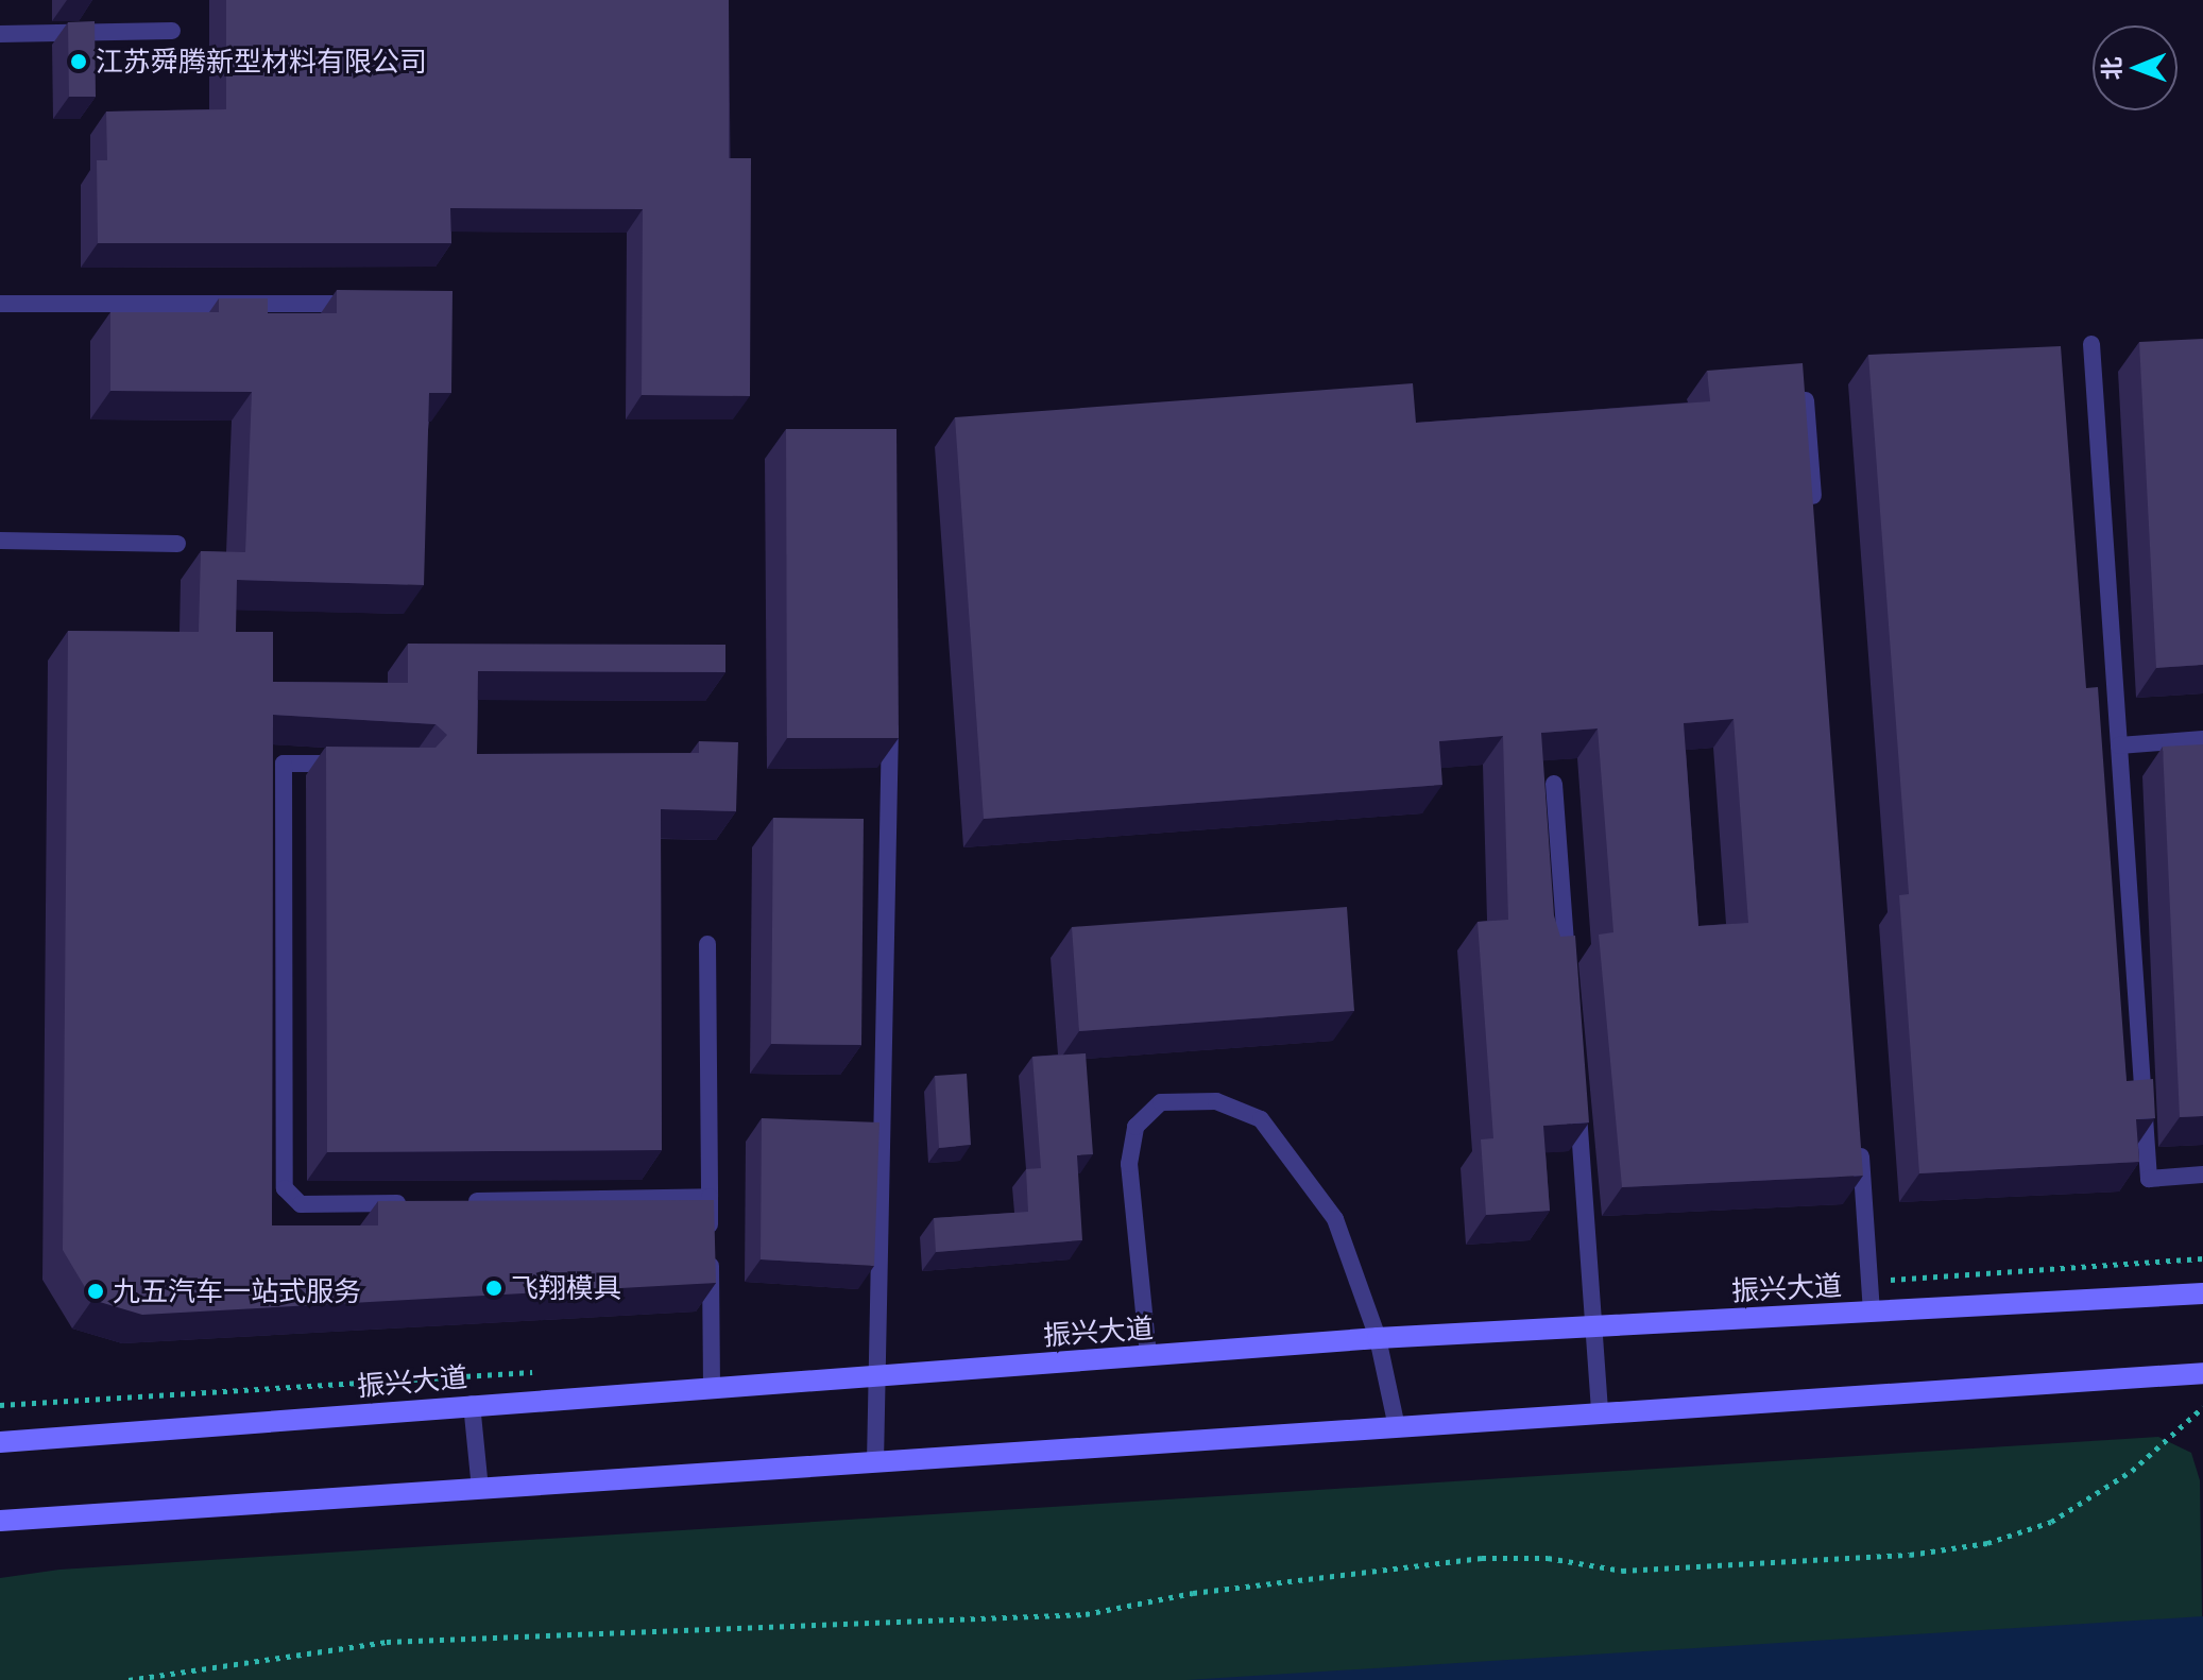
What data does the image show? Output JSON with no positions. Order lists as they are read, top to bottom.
{
  "streets": {
    "main road": ["振兴大道"]
  },
  "places": ["江苏舜腾新型材料有限公司", "飞翔模具", "九五汽车一站式服务"],
  "north": "left"
}
